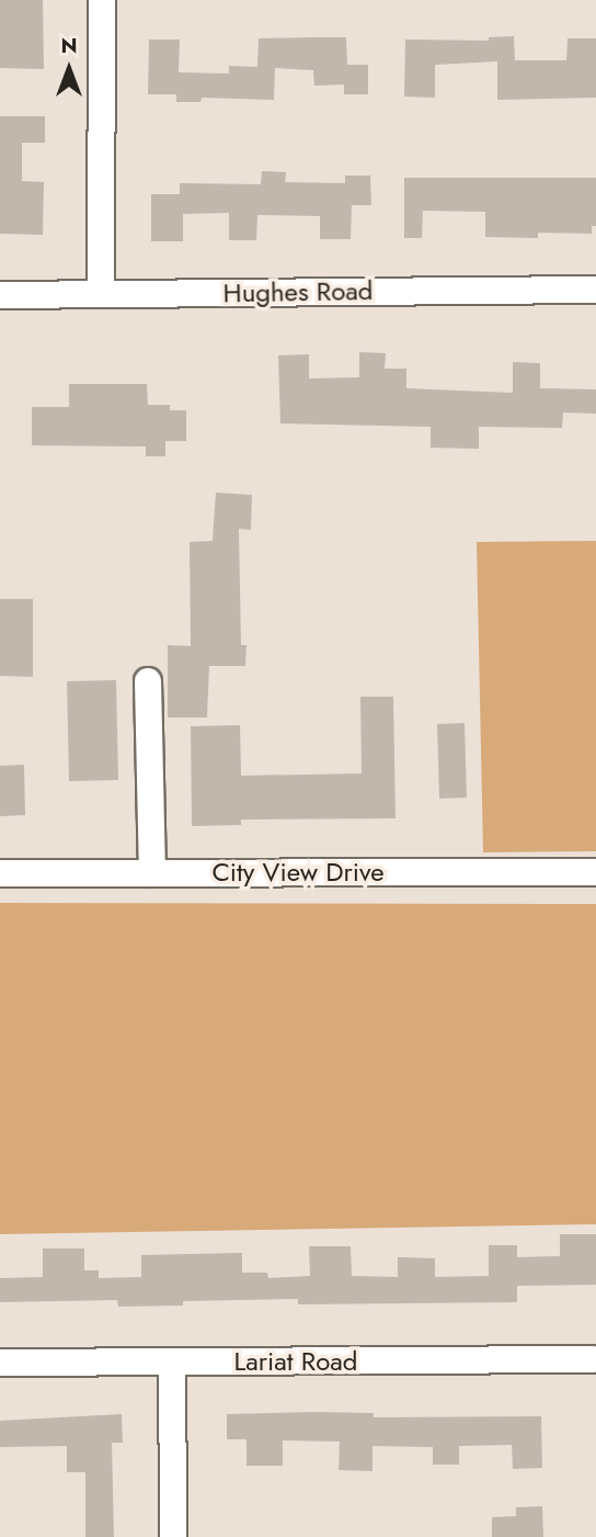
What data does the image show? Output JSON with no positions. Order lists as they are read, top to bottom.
{
  "streets": {
    "street": ["Hughes Road", "City View Drive", "Lariat Road"]
  },
  "north": "top"
}
